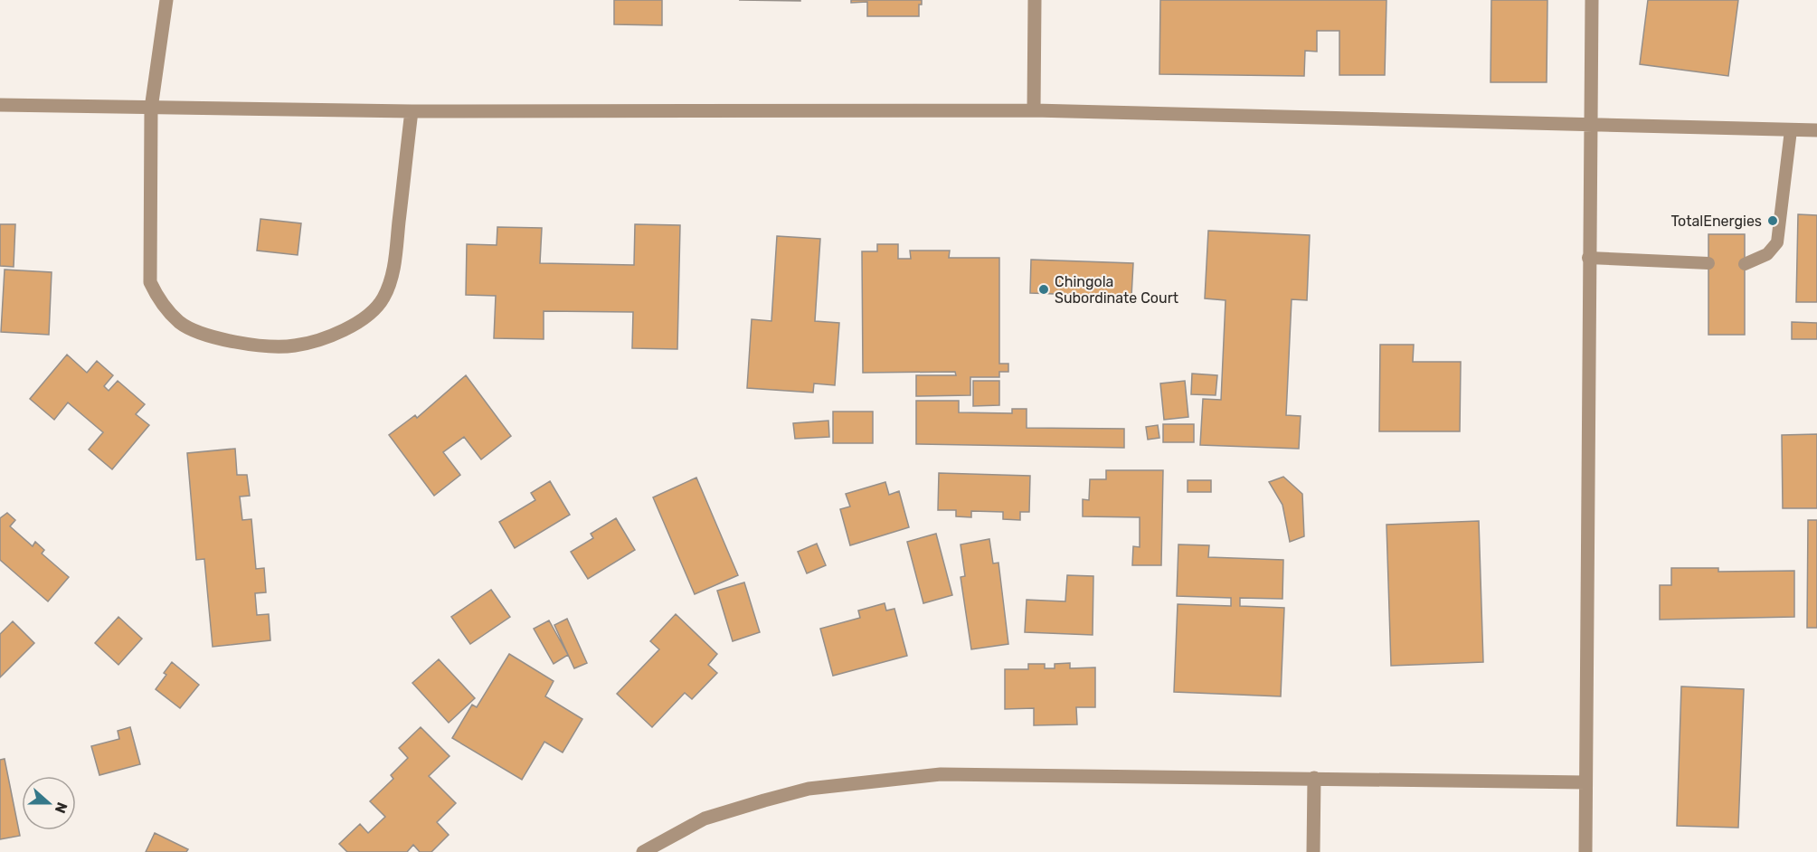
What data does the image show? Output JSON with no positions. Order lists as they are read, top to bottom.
{
  "places": ["TotalEnergies", "Chingola Subordinate Court"],
  "north": "right"
}
